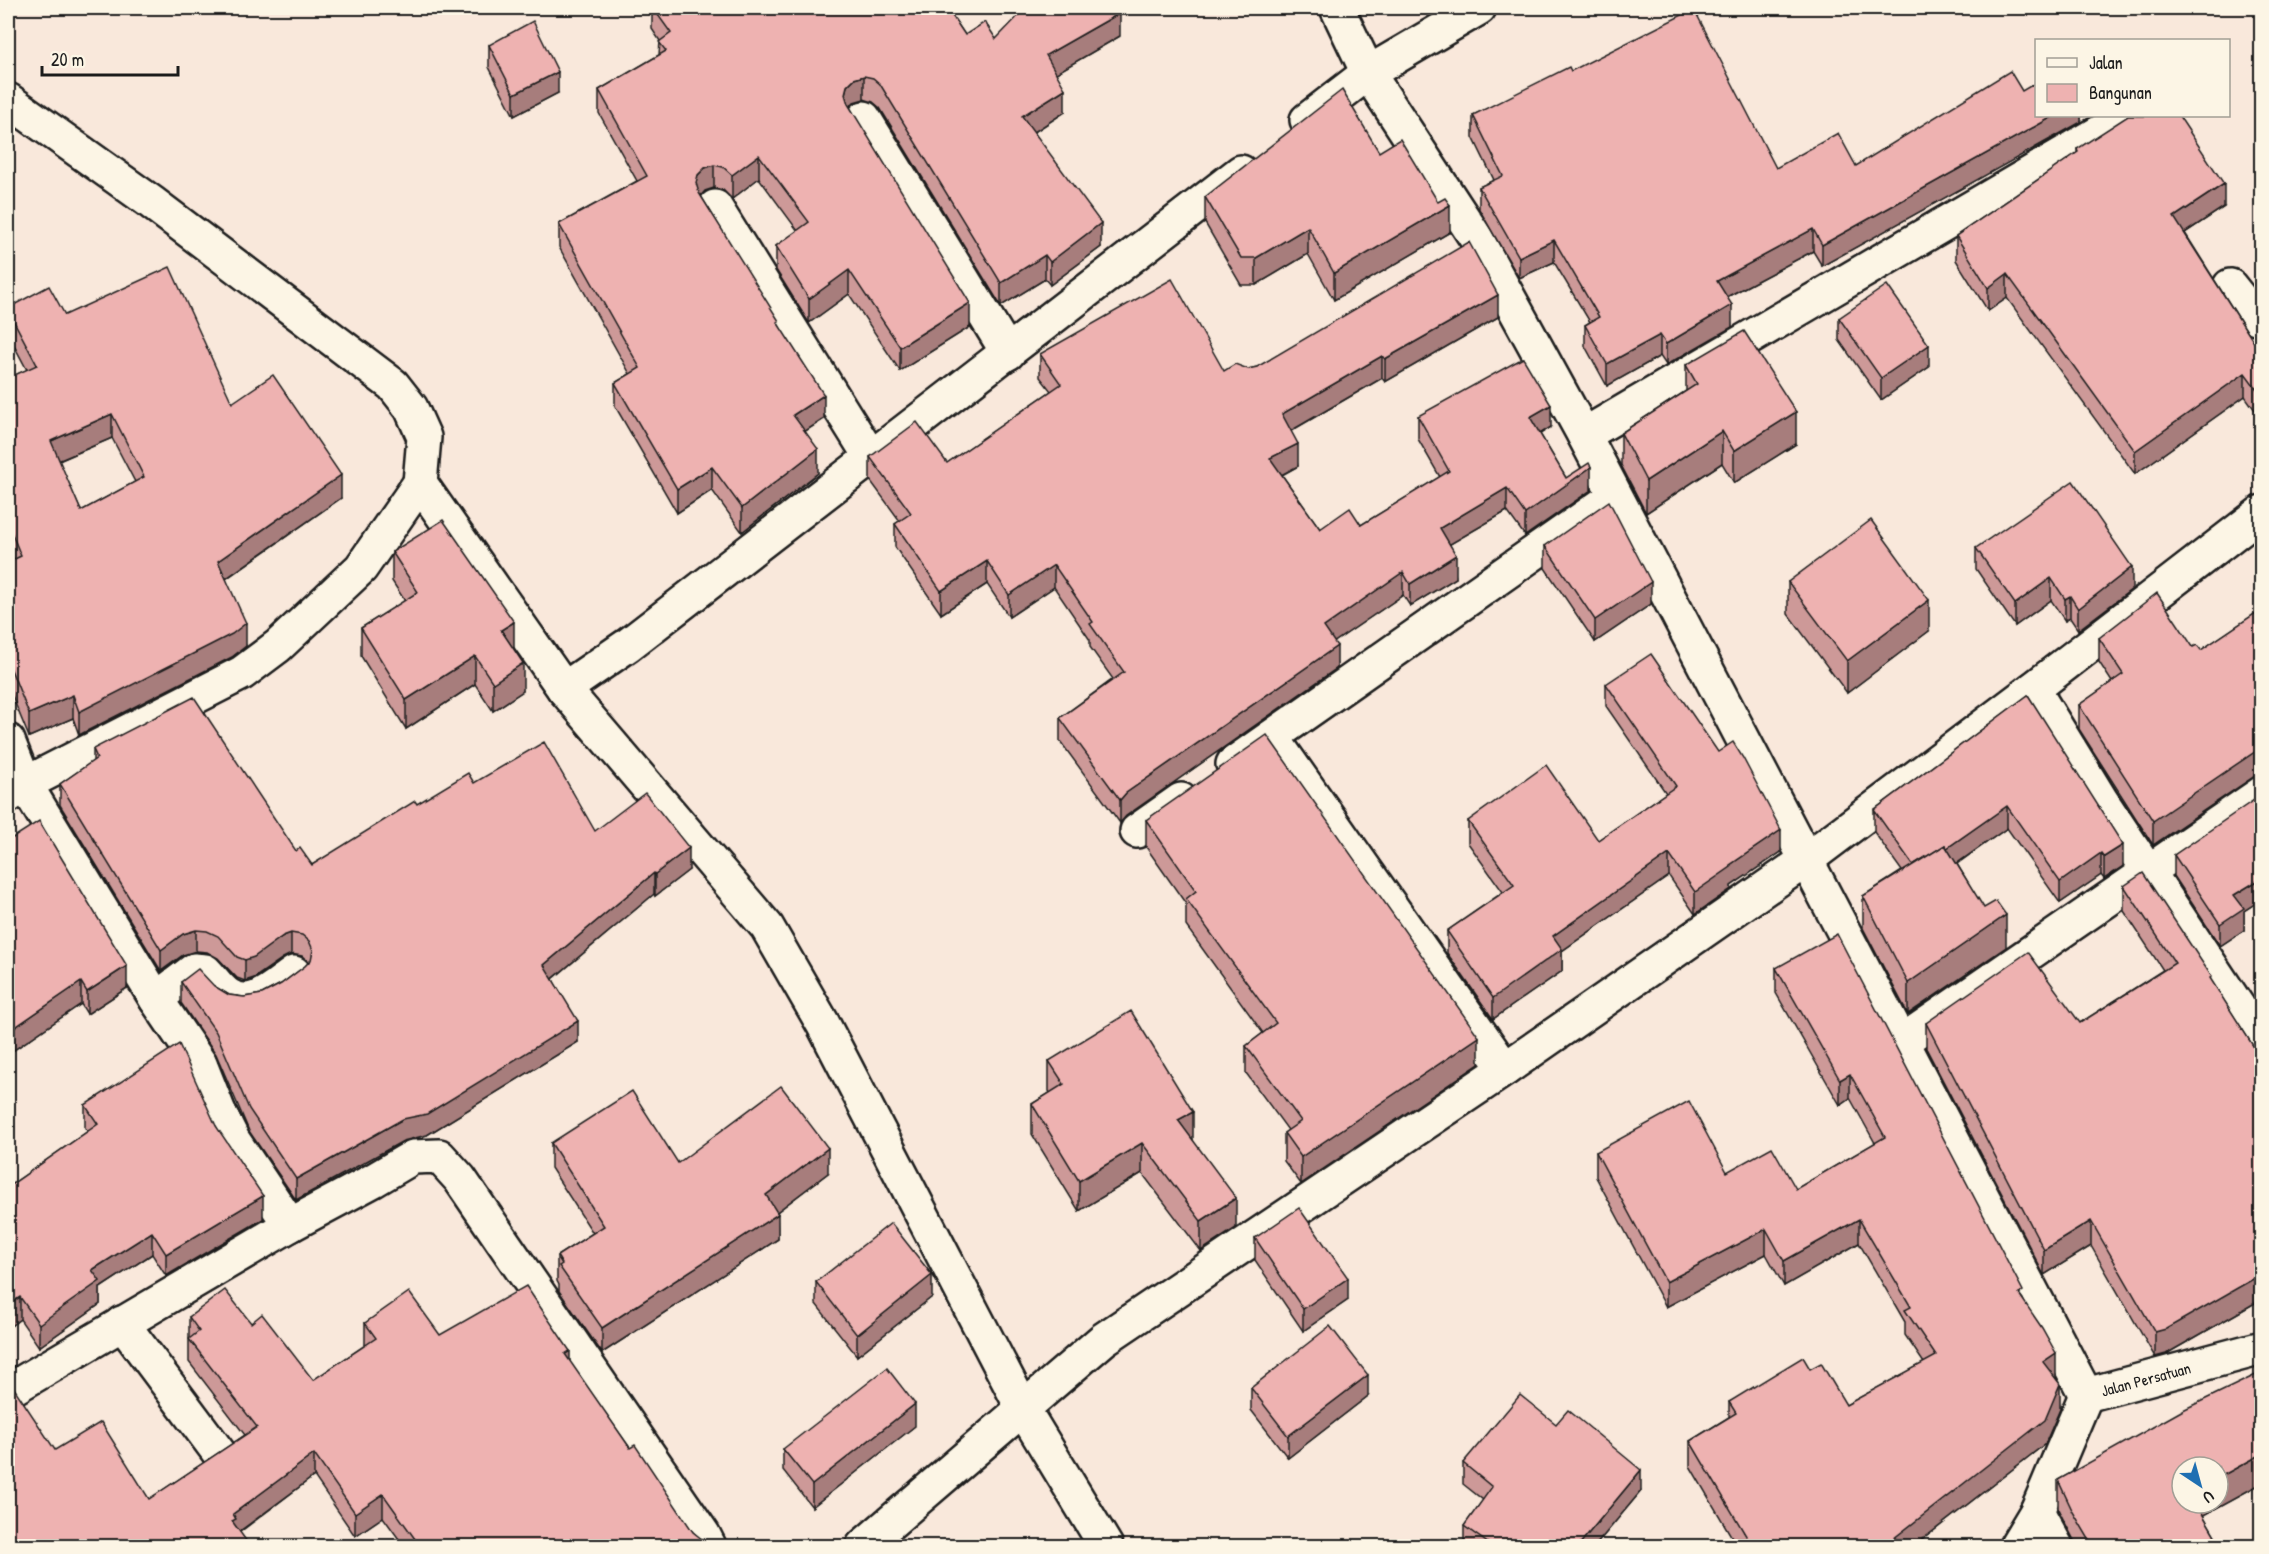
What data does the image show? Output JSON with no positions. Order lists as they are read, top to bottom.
{
  "streets": {
    "street": ["Jalan Persatuan"]
  },
  "legend": ["Jalan", "Bangunan"],
  "scale_bar": "20 m",
  "north": "bottom right"
}
